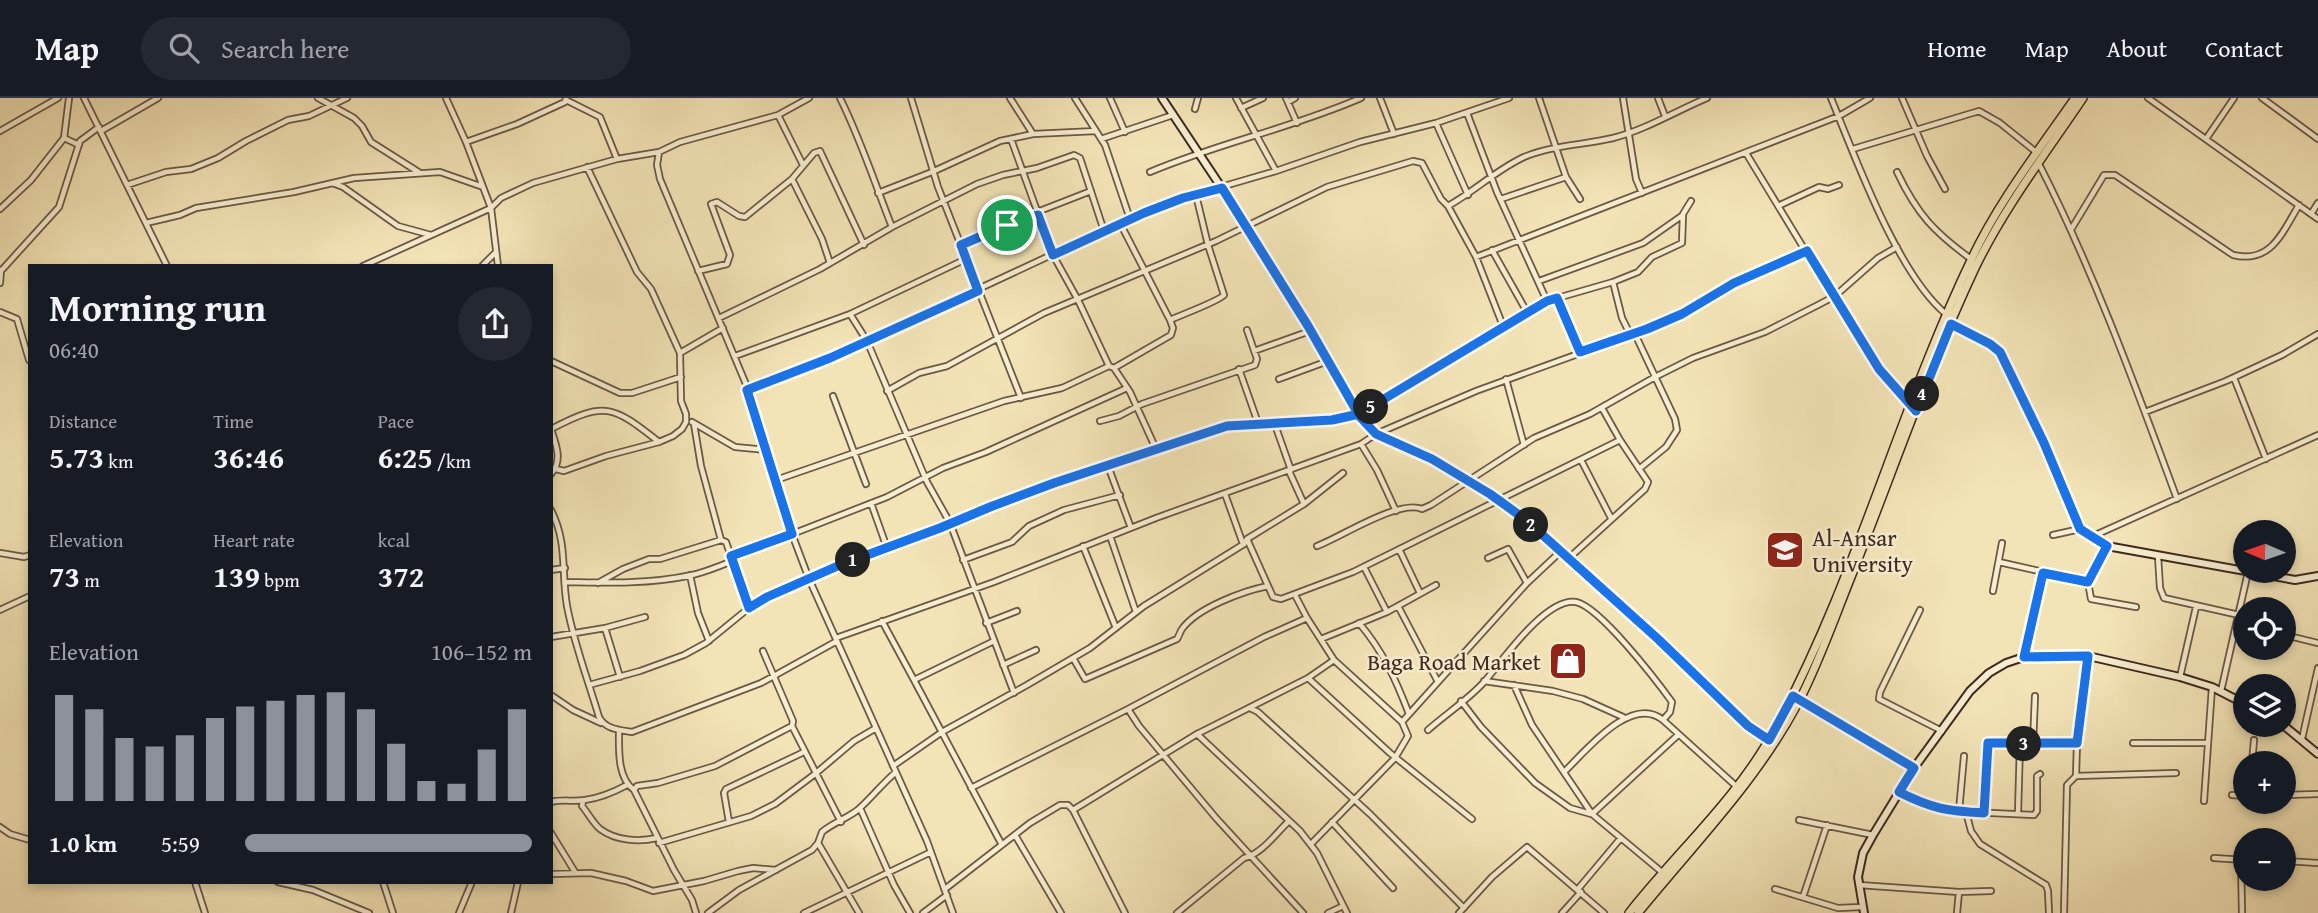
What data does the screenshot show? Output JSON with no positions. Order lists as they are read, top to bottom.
{
  "places": {
    "school or university": ["Al-Ansar University"],
    "shop": ["Baga Road Market"]
  },
  "north": "left",
  "page": {
    "header": "Map",
    "search": "Search here",
    "nav": [
      "Home",
      "Map",
      "About",
      "Contact"
    ],
    "heading": ["Morning run", "06:40"],
    "pins": [
      "4",
      "5",
      "2",
      "1",
      "3"
    ],
    "stats": [
      ["Distance", "5.73 km"],
      ["Time", "36:46"],
      ["Pace", "6:25 /km"],
      ["Elevation", "73 m"],
      ["Heart rate", "139 bpm"],
      ["kcal", "372"]
    ],
    "map_buttons": ["+", "−"],
    "chart": ["Elevation", "106–152 m"],
    "list": [
      {
        "name": "1.0 km",
        "note": "5:59"
      }
    ]
  }
}
